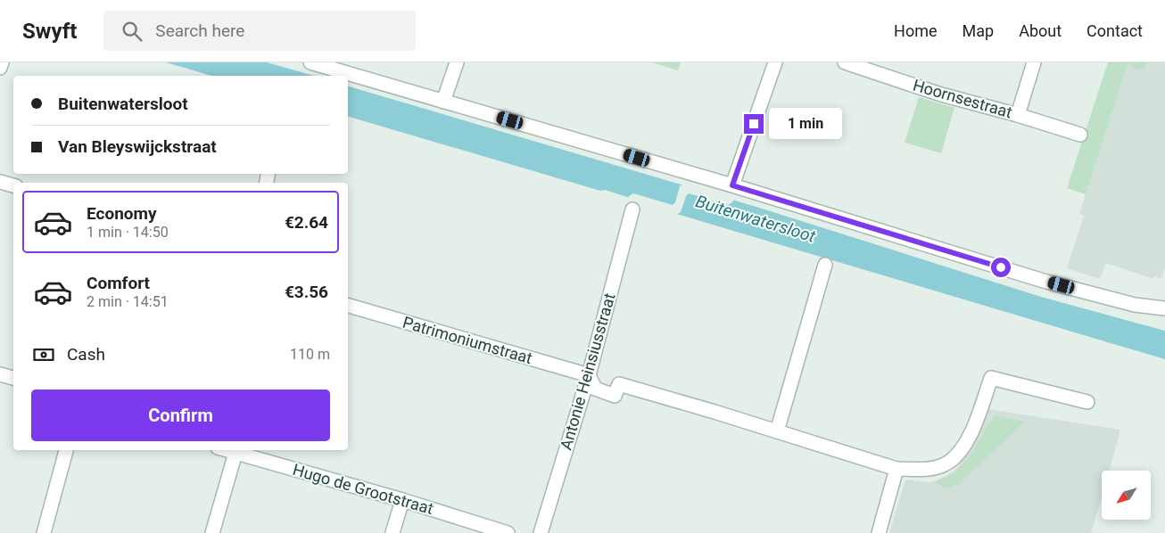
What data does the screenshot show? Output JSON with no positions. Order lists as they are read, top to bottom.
{
  "streets": {
    "street": [
      "Hoornsestraat",
      "Patrimoniumstraat",
      "Antonie Heinsiusstraat",
      "Hugo de Grootstraat"
    ]
  },
  "crossings": [
    ["Patrimoniumstraat", "Antonie Heinsiusstraat"]
  ],
  "water": ["Buitenwatersloot"],
  "north": "bottom left",
  "page": {
    "header": "Swyft",
    "search": "Search here",
    "nav": [
      "Home",
      "Map",
      "About",
      "Contact"
    ],
    "banner": ["Buitenwatersloot", "Van Bleyswijckstraat"],
    "bubble": "1 min",
    "list": [
      {
        "name": "Economy",
        "note": "1 min · 14:50",
        "value": "€2.64"
      },
      {
        "name": "Comfort",
        "note": "2 min · 14:51",
        "value": "€3.56"
      }
    ],
    "pay": ["Cash", "110 m"],
    "buttons": "Confirm"
  }
}
